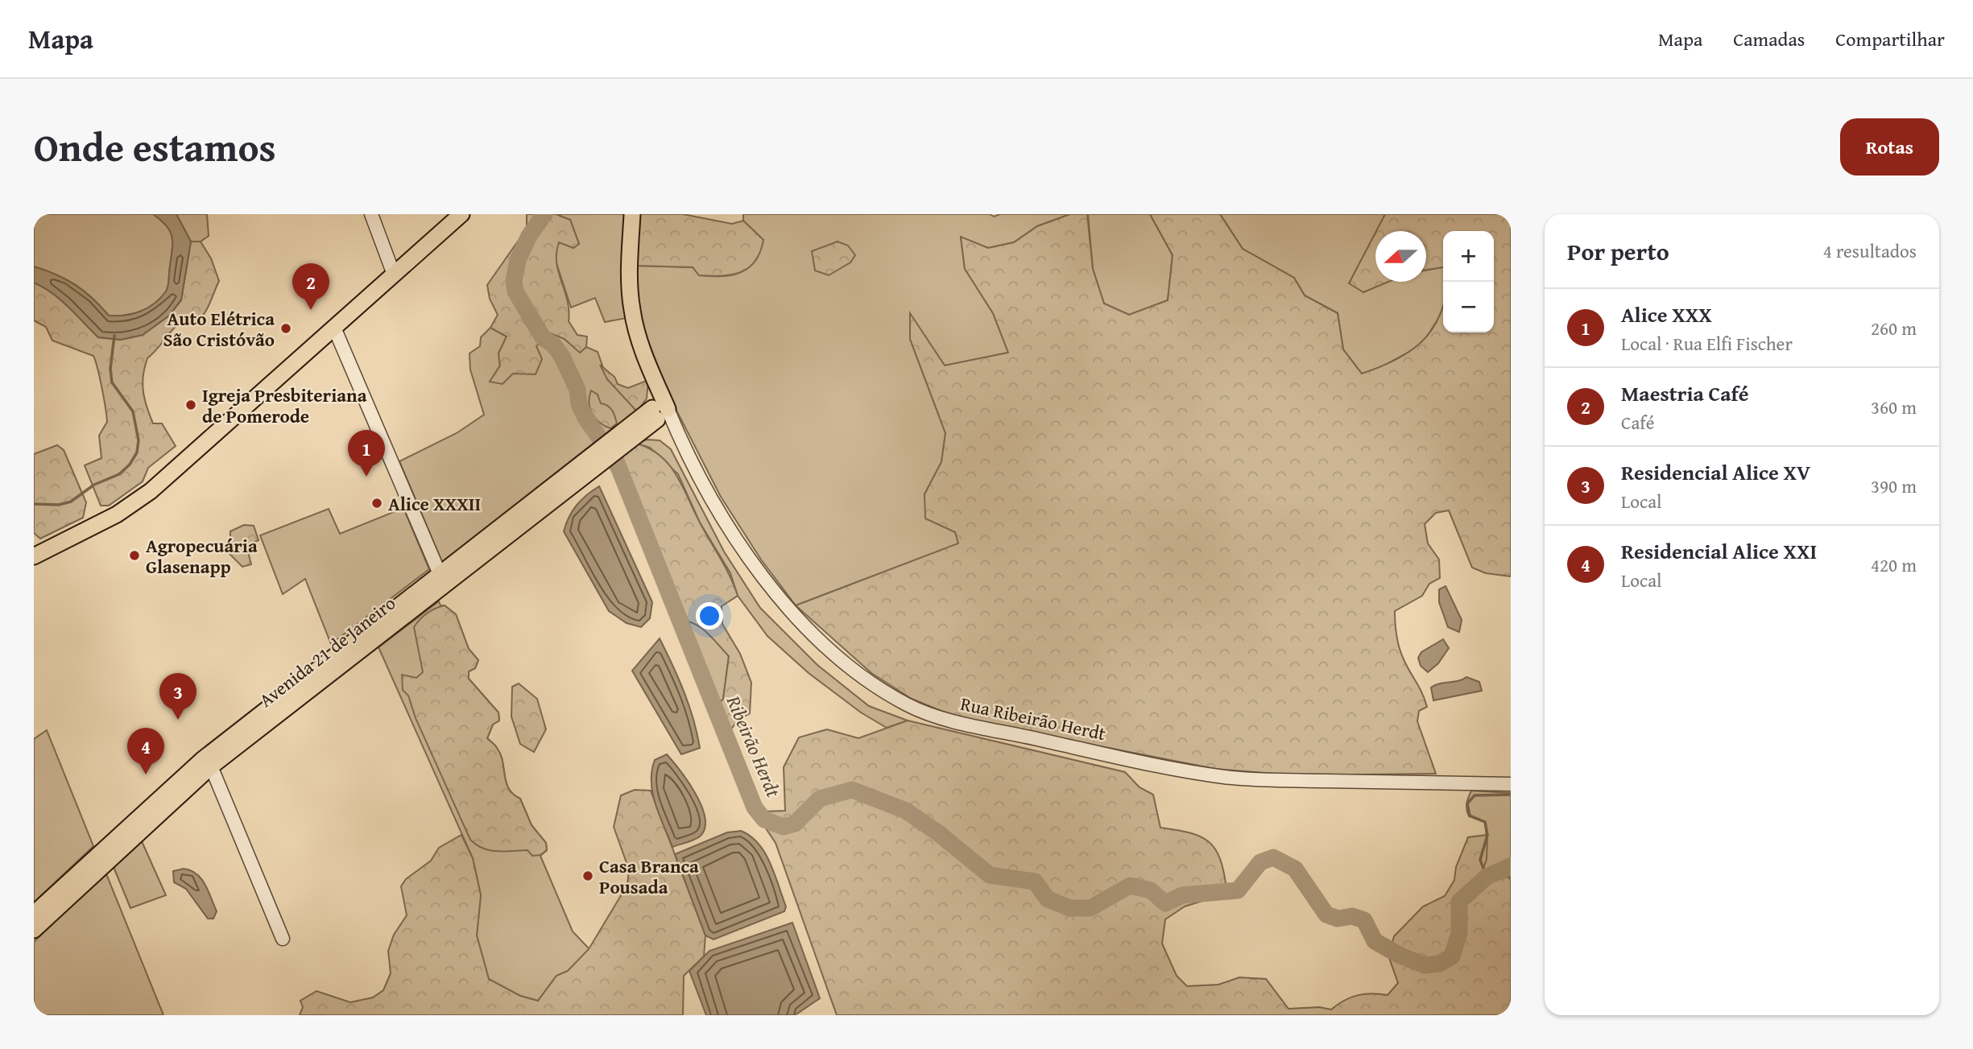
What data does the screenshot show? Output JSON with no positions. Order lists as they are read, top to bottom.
{
  "streets": {
    "main road": ["Avenida 21 de Janeiro", "Rua Ribeirão Herdt"]
  },
  "crossings": [
    ["Avenida 21 de Janeiro", "Rua Ribeirão Herdt"]
  ],
  "water": ["Ribeirão Herdt"],
  "places": [
    "Auto Elétrica São Cristóvão",
    "Igreja Presbiteriana de Pomerode",
    "Alice XXXII",
    "Agropecuária Glasenapp",
    "Casa Branca Pousada"
  ],
  "north": "left",
  "page": {
    "header": "Mapa",
    "nav": ["Mapa", "Camadas", "Compartilhar"],
    "title": "Onde estamos",
    "buttons": "Rotas",
    "heading": ["Por perto", "4 resultados"],
    "map_buttons": ["+", "−"],
    "pins": [
      "2",
      "1",
      "3",
      "4"
    ],
    "list": [
      {
        "mark": "1",
        "name": "Alice XXX",
        "note": "Local · Rua Elfi Fischer",
        "value": "260 m"
      },
      {
        "mark": "2",
        "name": "Maestria Café",
        "note": "Café",
        "value": "360 m"
      },
      {
        "mark": "3",
        "name": "Residencial Alice XV",
        "note": "Local",
        "value": "390 m"
      },
      {
        "mark": "4",
        "name": "Residencial Alice XXI",
        "note": "Local",
        "value": "420 m"
      }
    ]
  }
}
